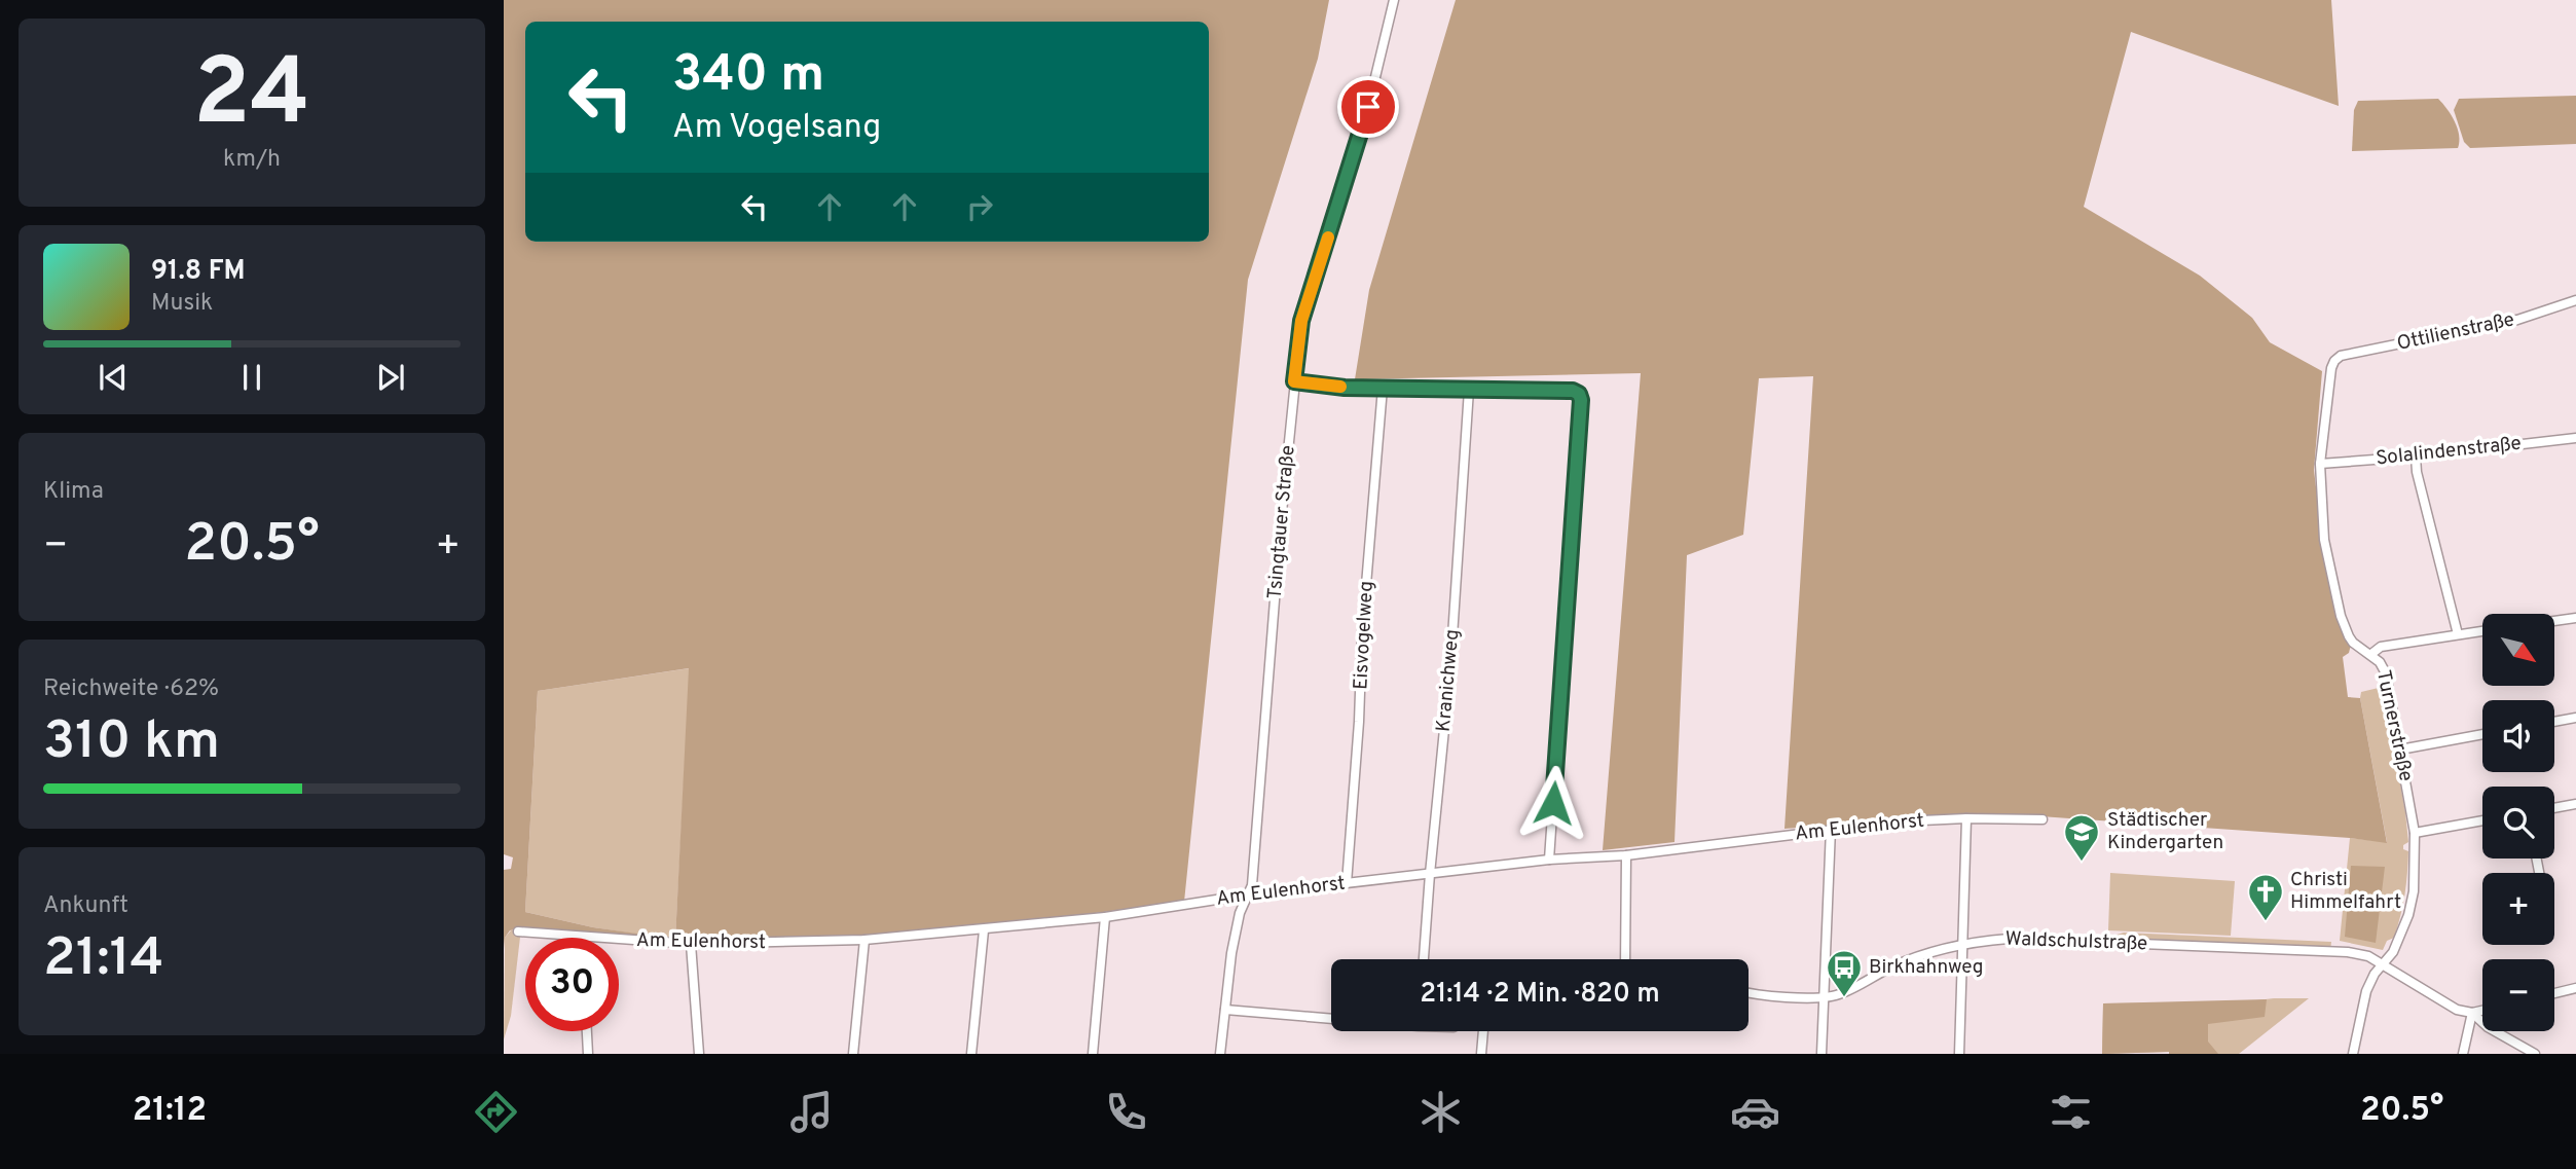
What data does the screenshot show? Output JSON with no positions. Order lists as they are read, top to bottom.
{
  "streets": {
    "street": [
      "Ottilienstraße",
      "Solalindenstraße",
      "Tsingtauer Straße",
      "Eisvogelweg",
      "Kranichweg",
      "Turnerstraße",
      "Am Eulenhorst",
      "Waldschulstraße"
    ]
  },
  "crossings": [
    ["Ottilienstraße", "Turnerstraße"],
    ["Solalindenstraße", "Turnerstraße"],
    ["Tsingtauer Straße", "Am Eulenhorst"],
    ["Eisvogelweg", "Am Eulenhorst"],
    ["Kranichweg", "Am Eulenhorst"],
    ["Turnerstraße", "Waldschulstraße"]
  ],
  "places": {
    "school or university": ["Städtischer Kindergarten"],
    "church": ["Christi Himmelfahrt"],
    "bus stop": ["Birkhahnweg"]
  },
  "north": "bottom right",
  "page": {
    "tile": [
      ["24", "km/h"],
      "Klima",
      ["Reichweite · 62%", "310 km"],
      ["Ankunft", "21:14"]
    ],
    "turn": ["340 m", "Am Vogelsang"],
    "song": ["91.8 FM", "Musik"],
    "heat": ["−", "20.5°", "+"],
    "map_buttons": ["+", "−"],
    "limit": "30",
    "trip": "21:14 · 2 Min. · 820 m",
    "tabs": ["21:12", "20.5°"]
  }
}
